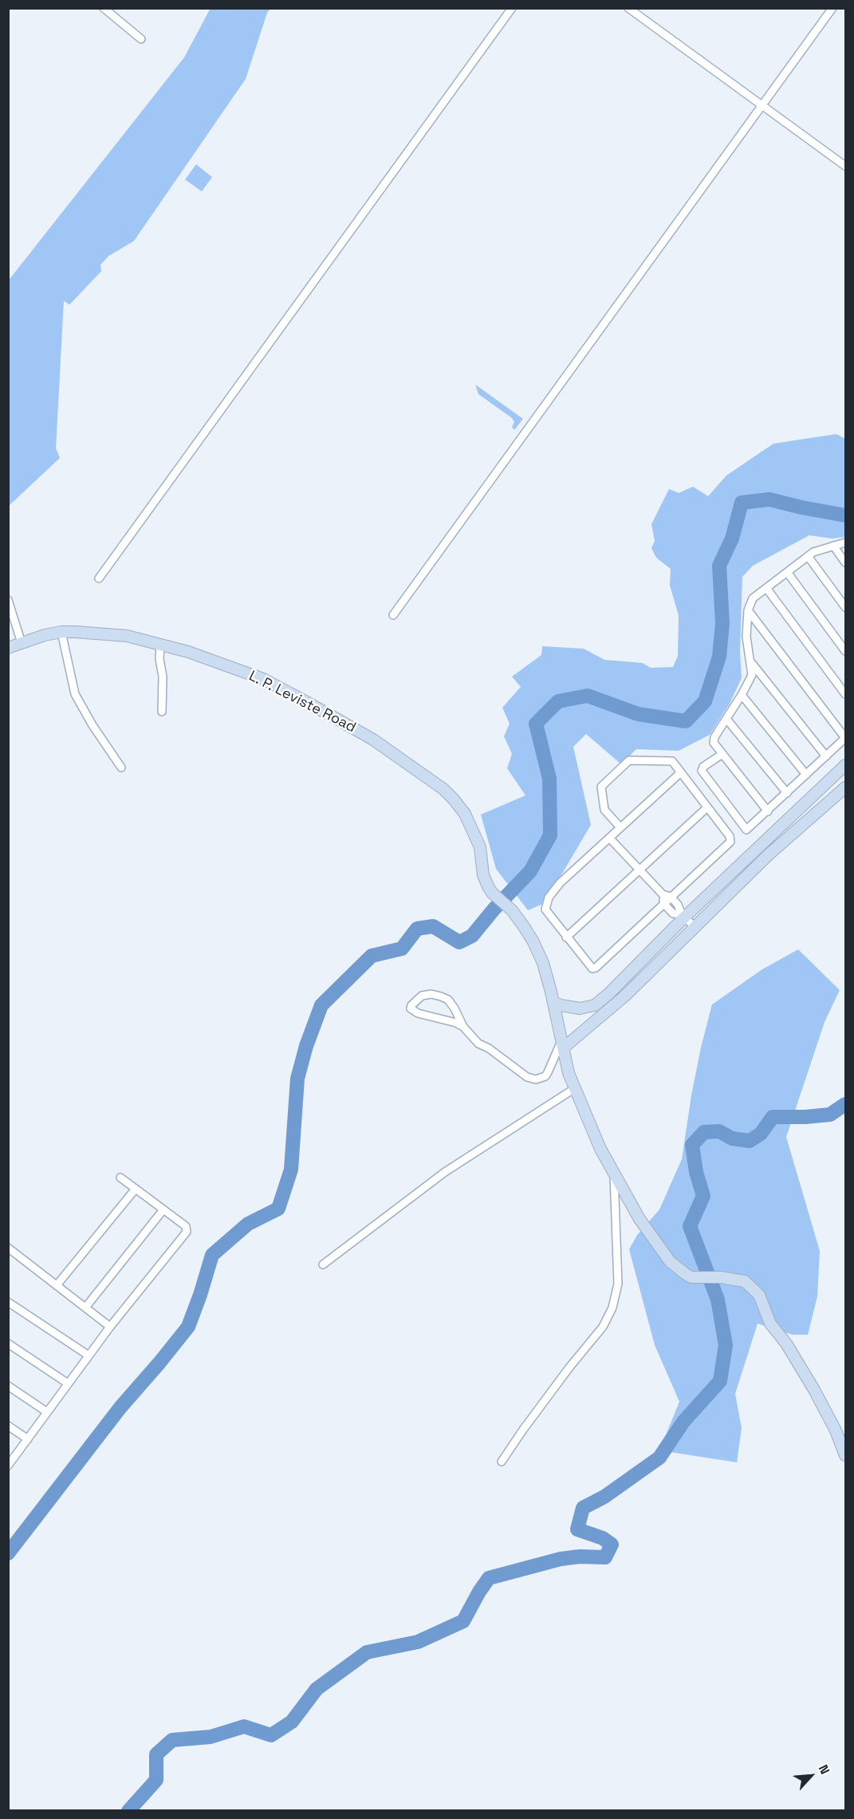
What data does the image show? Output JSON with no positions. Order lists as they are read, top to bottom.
{
  "streets": {
    "main road": ["L. P. Leviste Road"]
  },
  "north": "top right"
}
